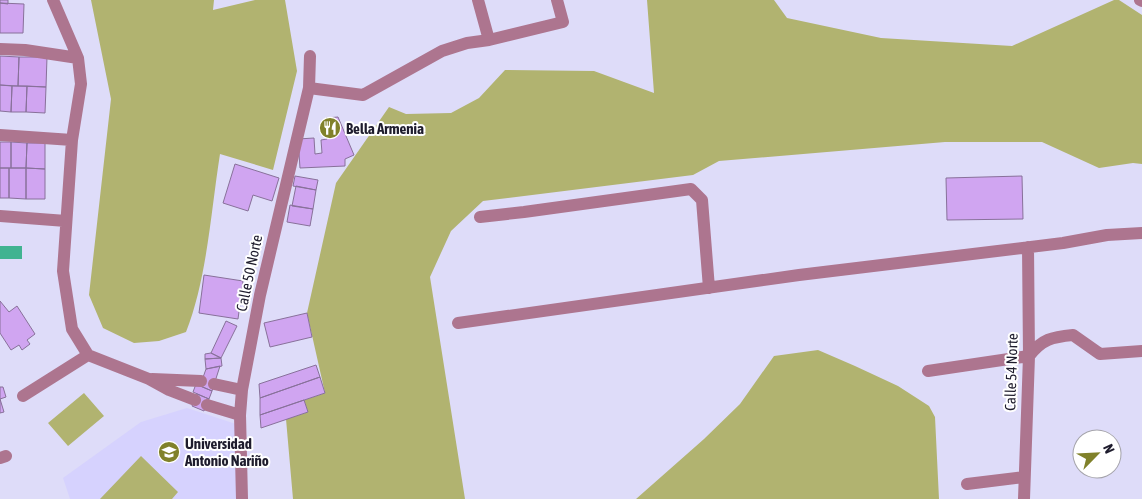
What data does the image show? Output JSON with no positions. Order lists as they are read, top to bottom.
{
  "streets": {
    "street": ["Calle 50 Norte", "Calle 54 Norte"]
  },
  "places": {
    "restaurant": ["Bella Armenia"],
    "school or university": ["Universidad Antonio Nariño"]
  },
  "north": "top right"
}
